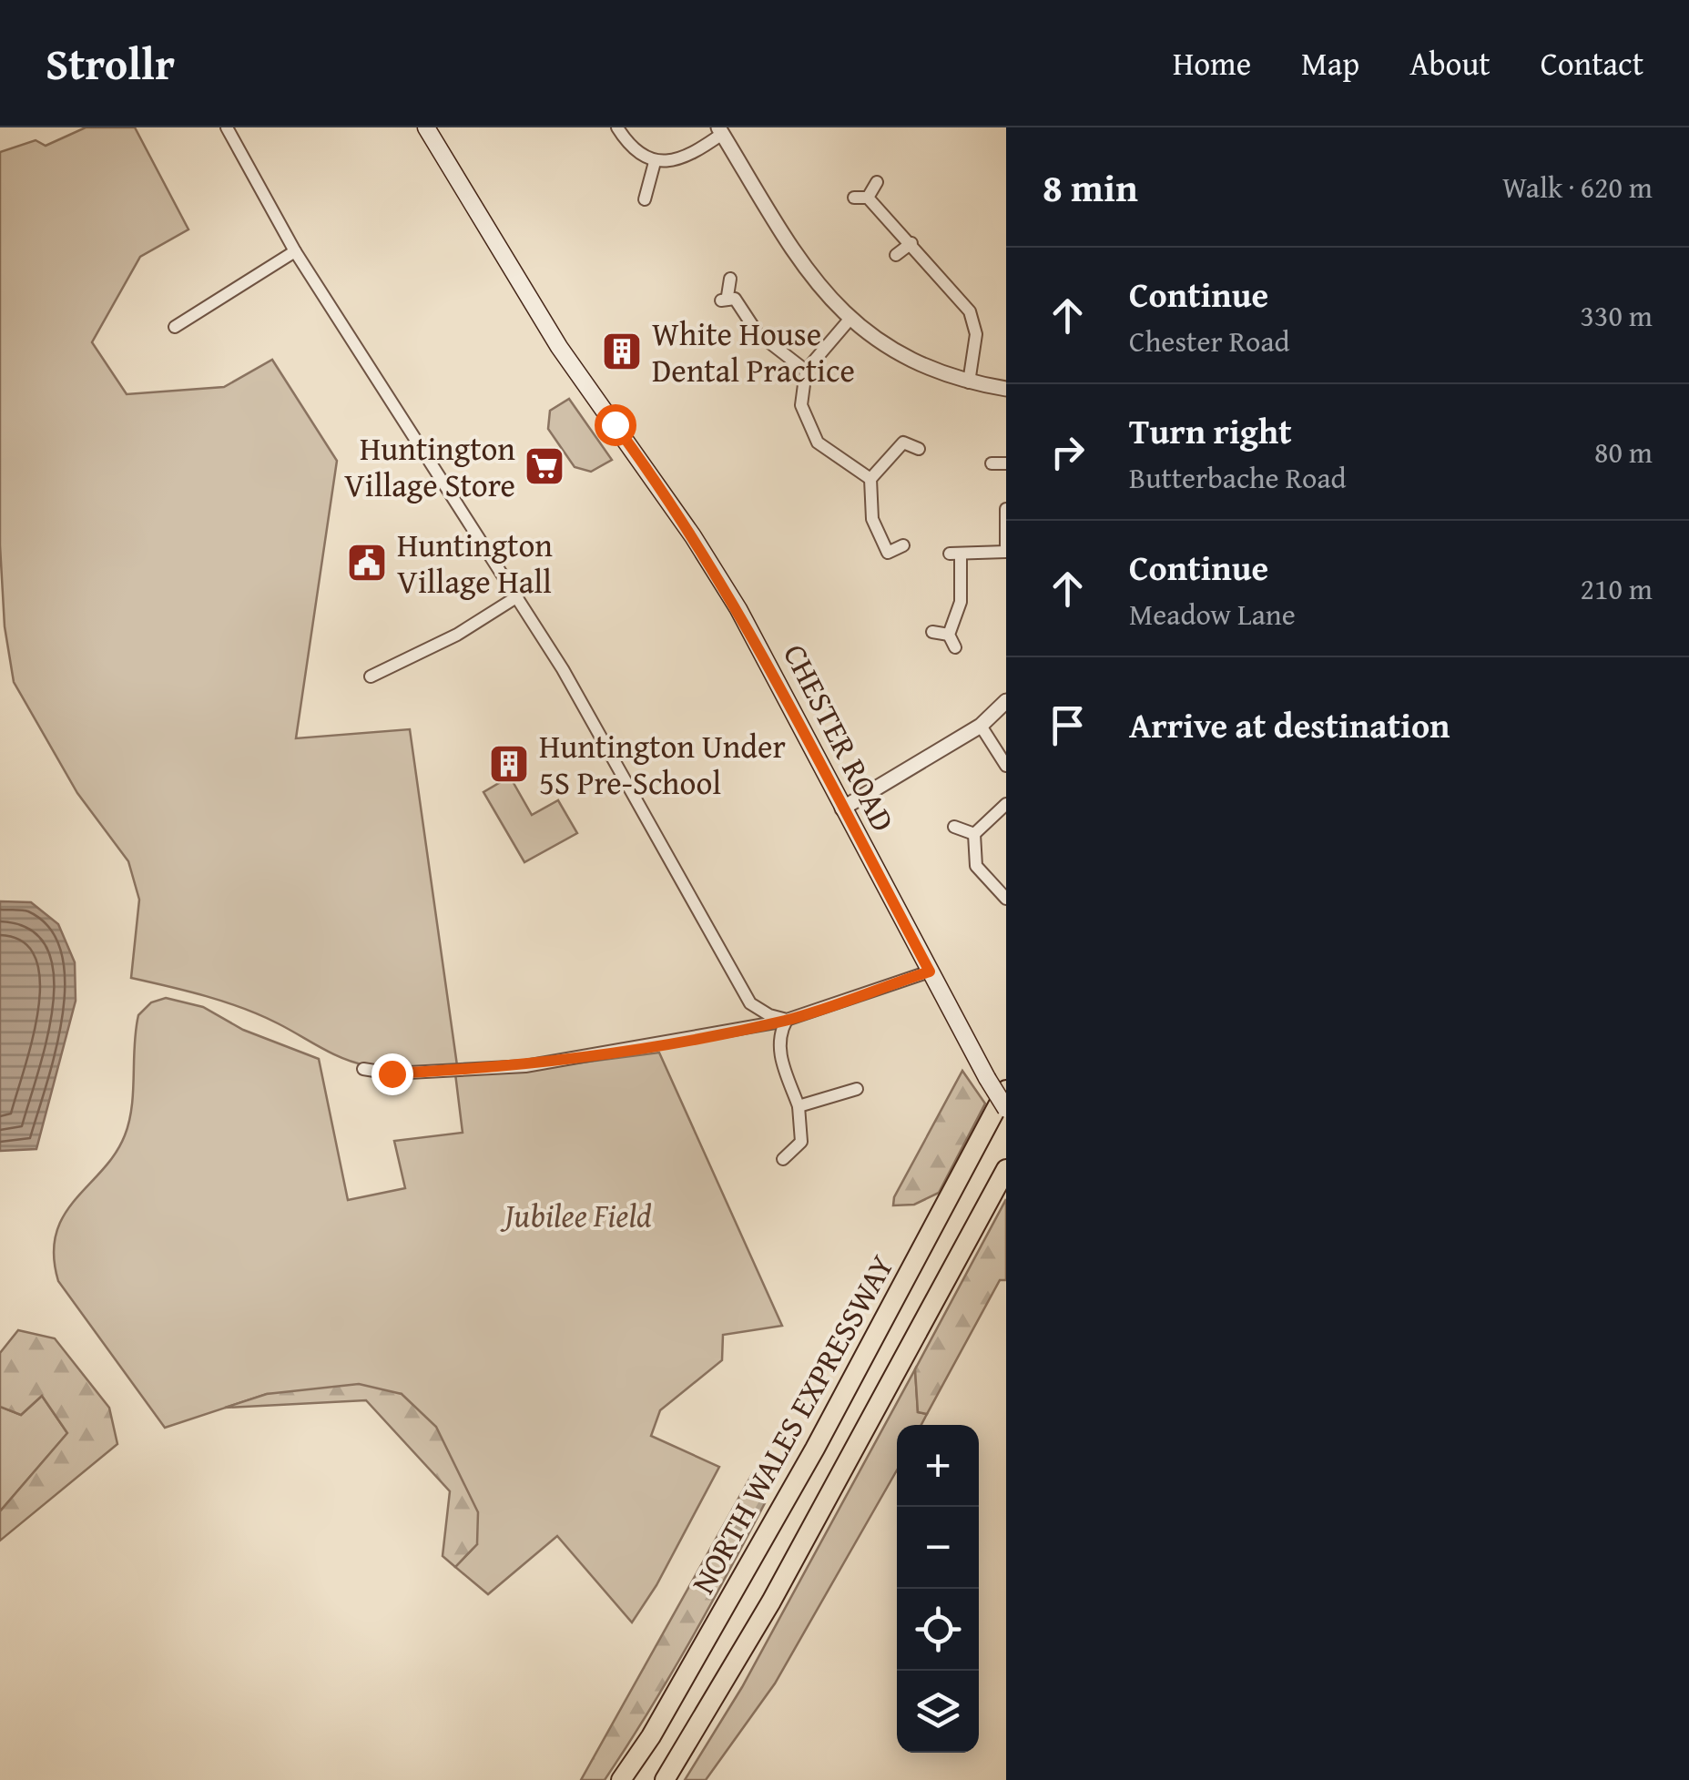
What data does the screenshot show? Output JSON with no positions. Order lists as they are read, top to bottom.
{
  "streets": {
    "highway": ["NORTH WALES EXPRESSWAY"],
    "main road": ["CHESTER ROAD"]
  },
  "parks": ["Jubilee Field"],
  "places": {
    "building": ["White House Dental Practice", "Huntington Under 5S Pre-School"],
    "supermarket": ["Huntington Village Store"],
    "public building": ["Huntington Village Hall"]
  },
  "page": {
    "header": "Strollr",
    "nav": [
      "Home",
      "Map",
      "About",
      "Contact"
    ],
    "heading": ["8 min", "Walk · 620 m"],
    "list": [
      ["Continue", "Chester Road", "330 m"],
      ["Turn right", "Butterbache Road", "80 m"],
      ["Continue", "Meadow Lane", "210 m"],
      "Arrive at destination"
    ],
    "map_buttons": ["+", "−"]
  }
}
